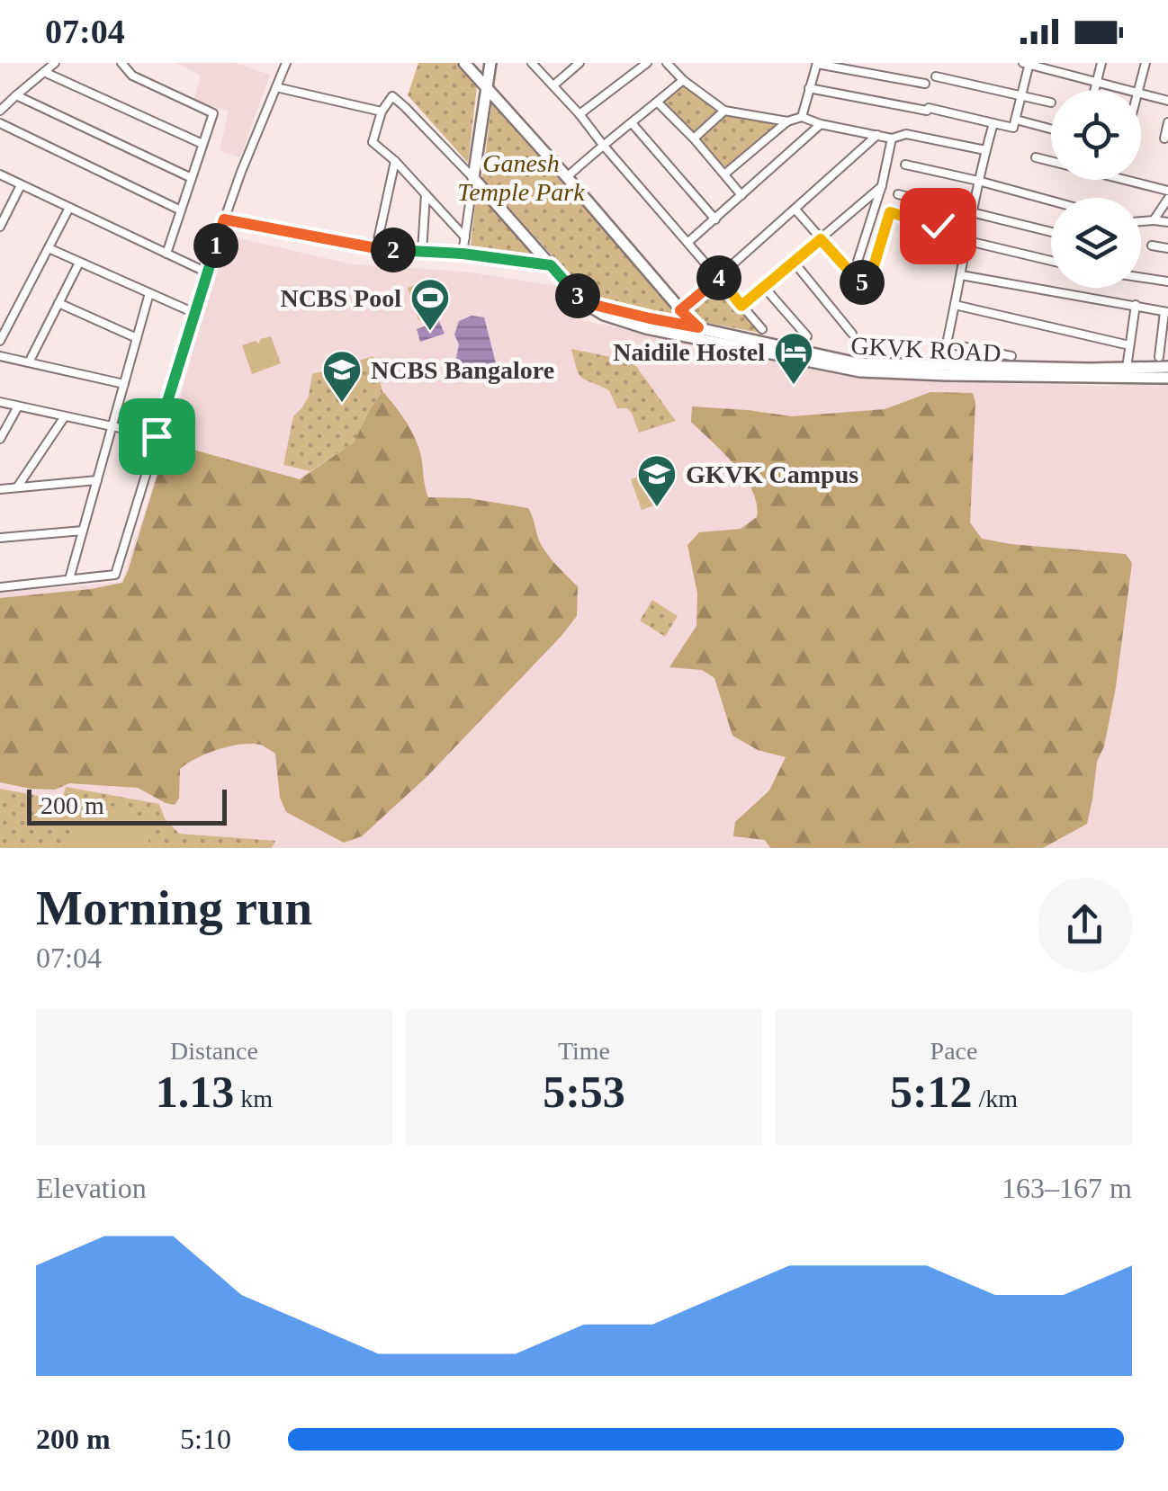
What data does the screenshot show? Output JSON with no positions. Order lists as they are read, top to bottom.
{
  "streets": {
    "main road": ["GKVK ROAD"]
  },
  "parks": ["Ganesh Temple Park"],
  "places": {
    "sports": ["NCBS Pool"],
    "hotel": ["Naidile Hostel"],
    "school or university": ["NCBS Bangalore", "GKVK Campus"]
  },
  "scale_bar": "200 m",
  "page": {
    "status": "07:04",
    "pins": [
      "1",
      "2",
      "4",
      "5",
      "3"
    ],
    "scale": "200 m",
    "heading": ["Morning run", "07:04"],
    "stats": [
      ["Distance", "1.13 km"],
      ["Time", "5:53"],
      ["Pace", "5:12 /km"]
    ],
    "chart": ["Elevation", "163–167 m"],
    "list": [
      {
        "name": "200 m",
        "note": "5:10"
      }
    ]
  }
}
